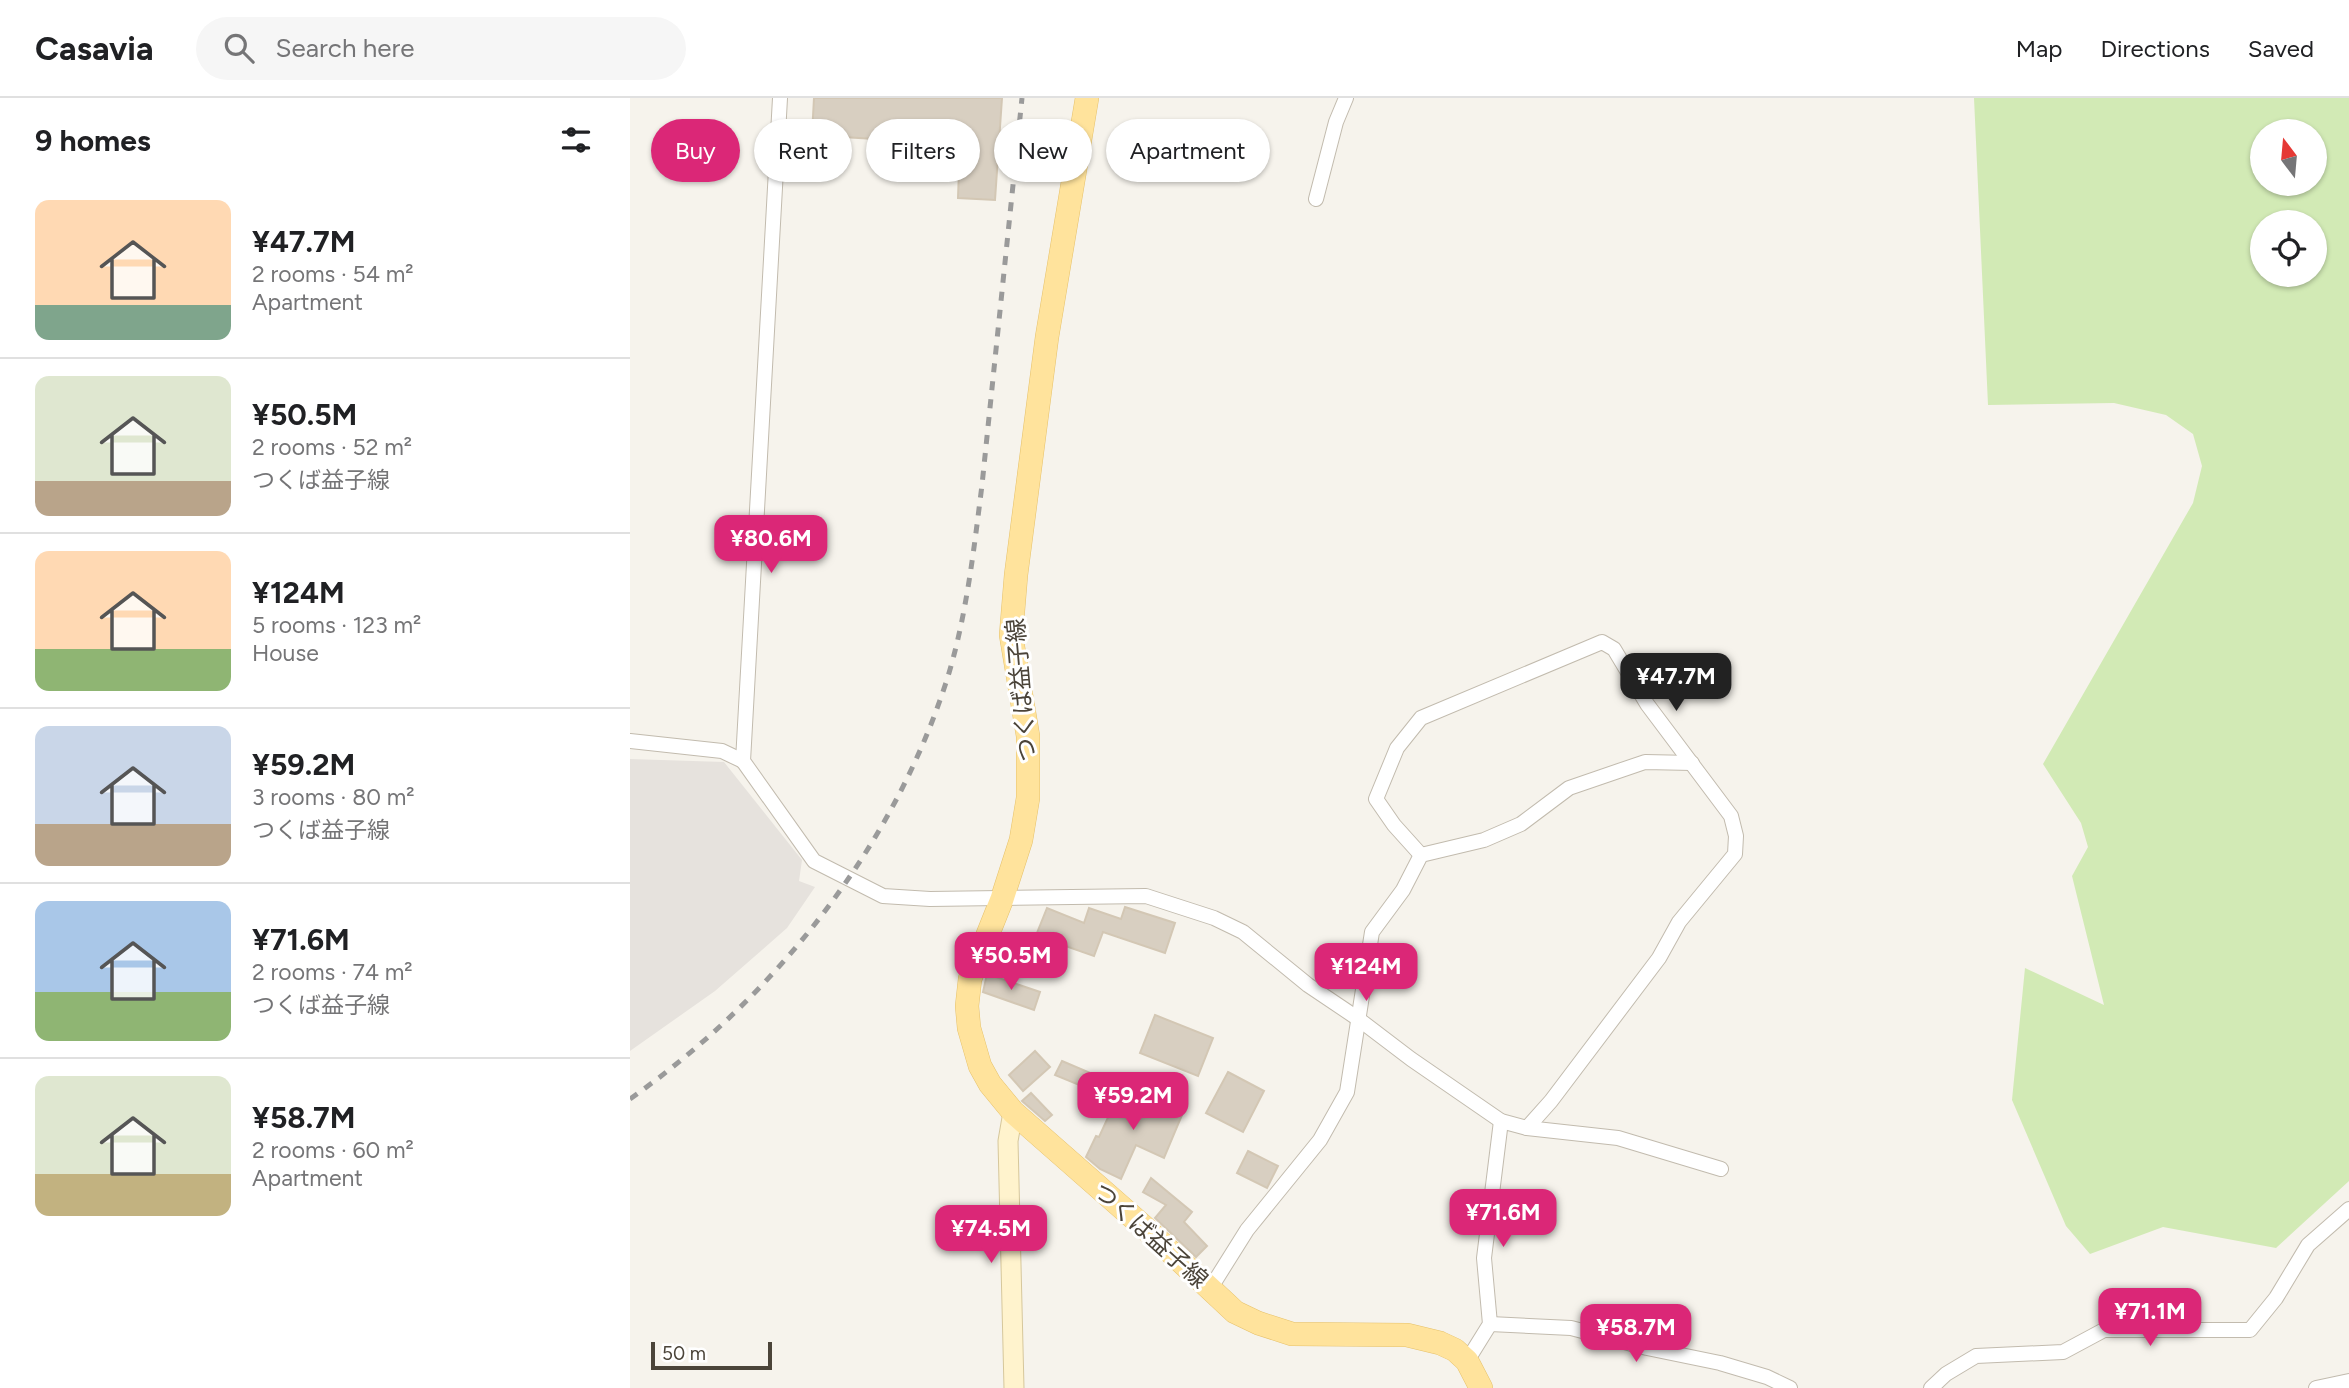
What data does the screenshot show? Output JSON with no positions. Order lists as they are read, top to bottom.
{
  "streets": {
    "main road": ["つくば益子線"]
  },
  "scale_bar": "50 m",
  "north": "top",
  "page": {
    "header": "Casavia",
    "search": "Search here",
    "nav": ["Map", "Directions", "Saved"],
    "heading": "9 homes",
    "chip": [
      "Buy",
      "Rent",
      "Filters",
      "New",
      "Apartment"
    ],
    "list": [
      {
        "name": "¥47.7M",
        "note": "2 rooms · 54 m² · Apartment"
      },
      {
        "name": "¥50.5M",
        "note": "2 rooms · 52 m² · つくば益子線"
      },
      {
        "name": "¥124M",
        "note": "5 rooms · 123 m² · House"
      },
      {
        "name": "¥59.2M",
        "note": "3 rooms · 80 m² · つくば益子線"
      },
      {
        "name": "¥71.6M",
        "note": "2 rooms · 74 m² · つくば益子線"
      },
      {
        "name": "¥58.7M",
        "note": "2 rooms · 60 m² · Apartment"
      }
    ],
    "price": [
      "¥80.6M",
      "¥47.7M",
      "¥50.5M",
      "¥124M",
      "¥59.2M",
      "¥71.6M",
      "¥74.5M",
      "¥71.1M",
      "¥58.7M"
    ],
    "scale": "50 m"
  }
}
